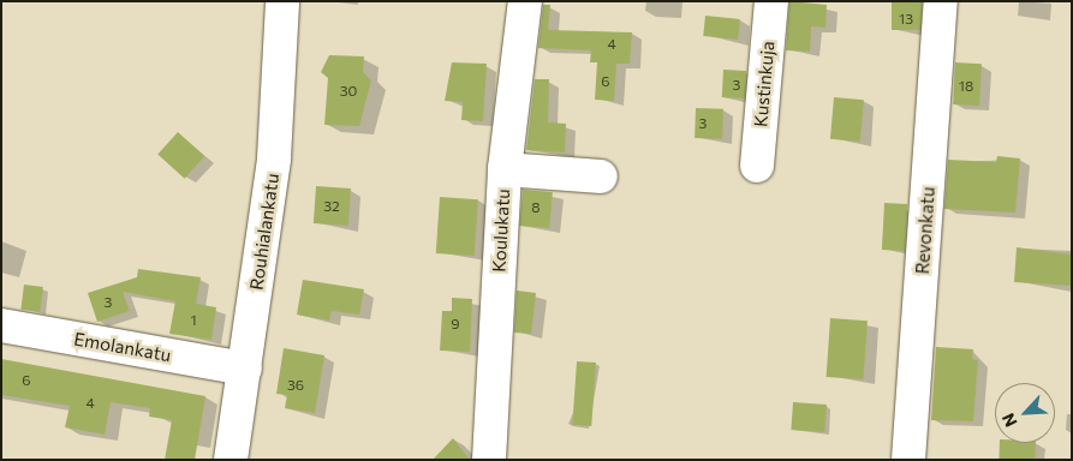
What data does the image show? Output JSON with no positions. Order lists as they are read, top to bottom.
{
  "streets": {
    "street": [
      "Kustinkuja",
      "Koulukatu",
      "Revonkatu",
      "Rouhialankatu",
      "Emolankatu"
    ]
  },
  "crossings": [
    ["Rouhialankatu", "Emolankatu"]
  ],
  "house_numbers": [
    "13",
    "4",
    "6",
    "3",
    "18",
    "30",
    "3",
    "32",
    "8",
    "3",
    "1",
    "9",
    "6",
    "36",
    "4"
  ],
  "north": "bottom left"
}
